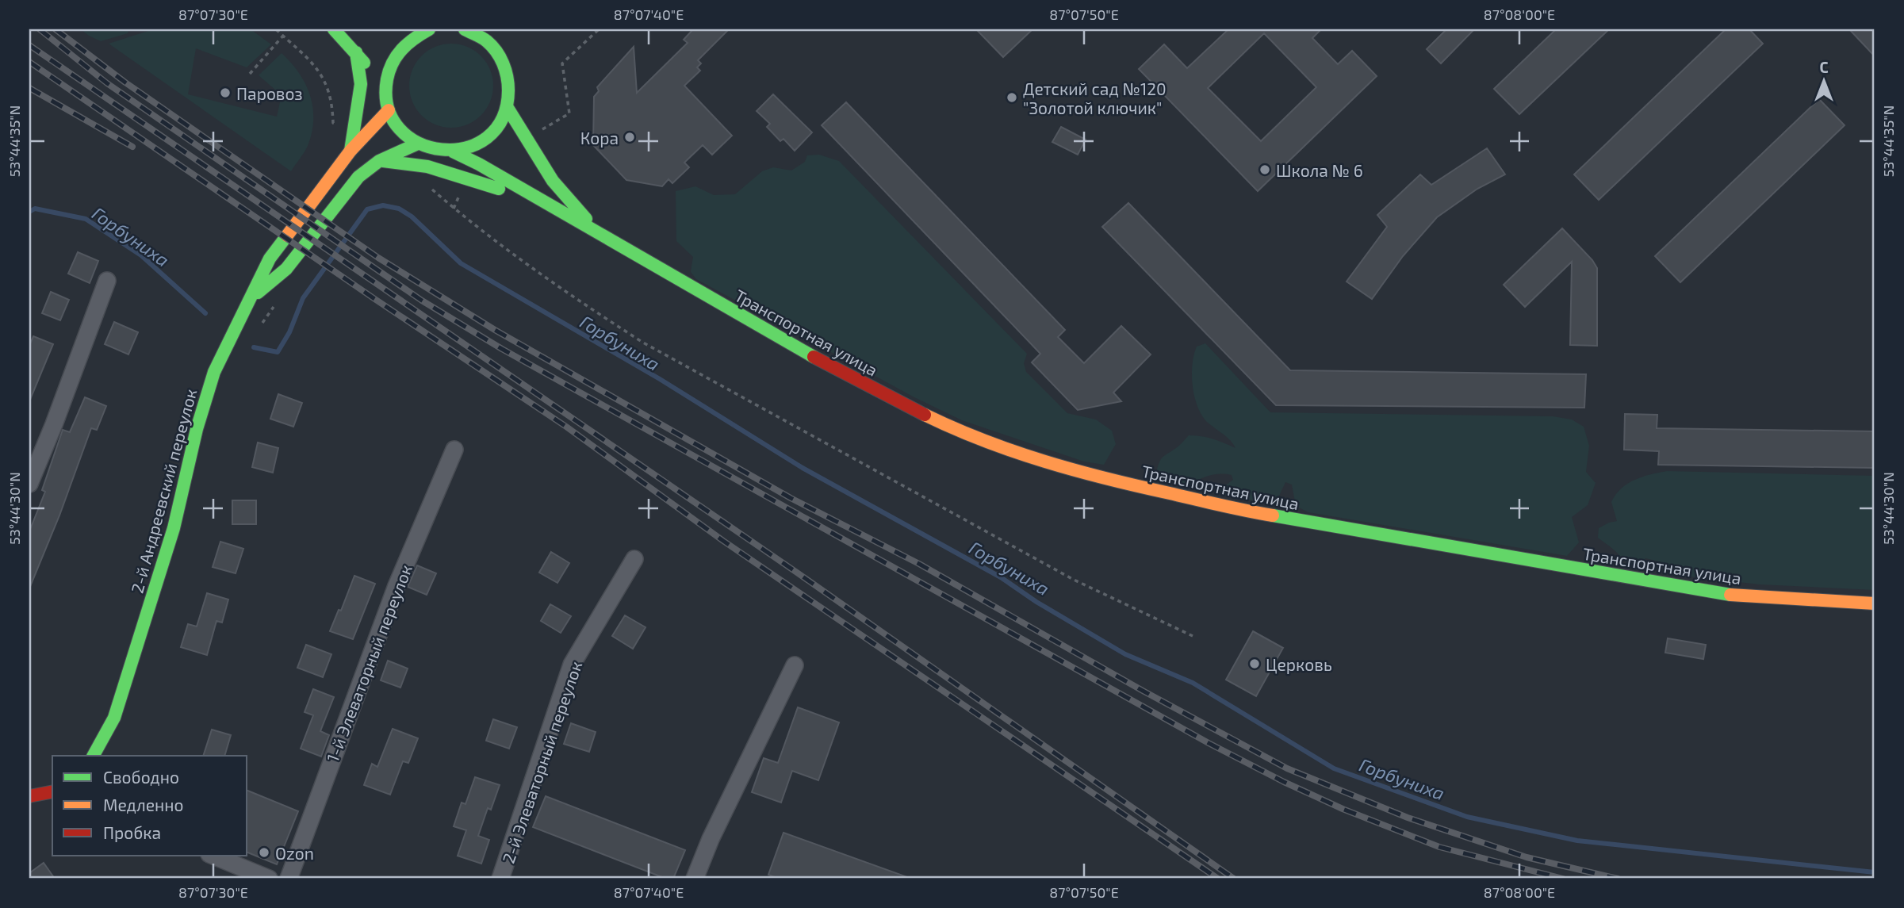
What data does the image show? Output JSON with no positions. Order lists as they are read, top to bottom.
{
  "streets": {
    "main road": ["Транспортная улица", "2-й Андреевский переулок"],
    "street": ["1-й Элеваторный переулок", "2-й Элеваторный переулок"]
  },
  "water": ["Горбуниха"],
  "places": [
    "Паровоз",
    "Детский сад №120 \"Золотой ключик\"",
    "Кора",
    "Школа № 6",
    "Церковь",
    "Ozon"
  ],
  "legend": ["Свободно", "Медленно", "Пробка"],
  "north": "top",
  "coordinates": [
    "87°07'30\"E",
    "87°07'40\"E",
    "87°07'50\"E",
    "87°08'00\"E",
    "53°44'35\"N",
    "53°44'30\"N"
  ]
}
